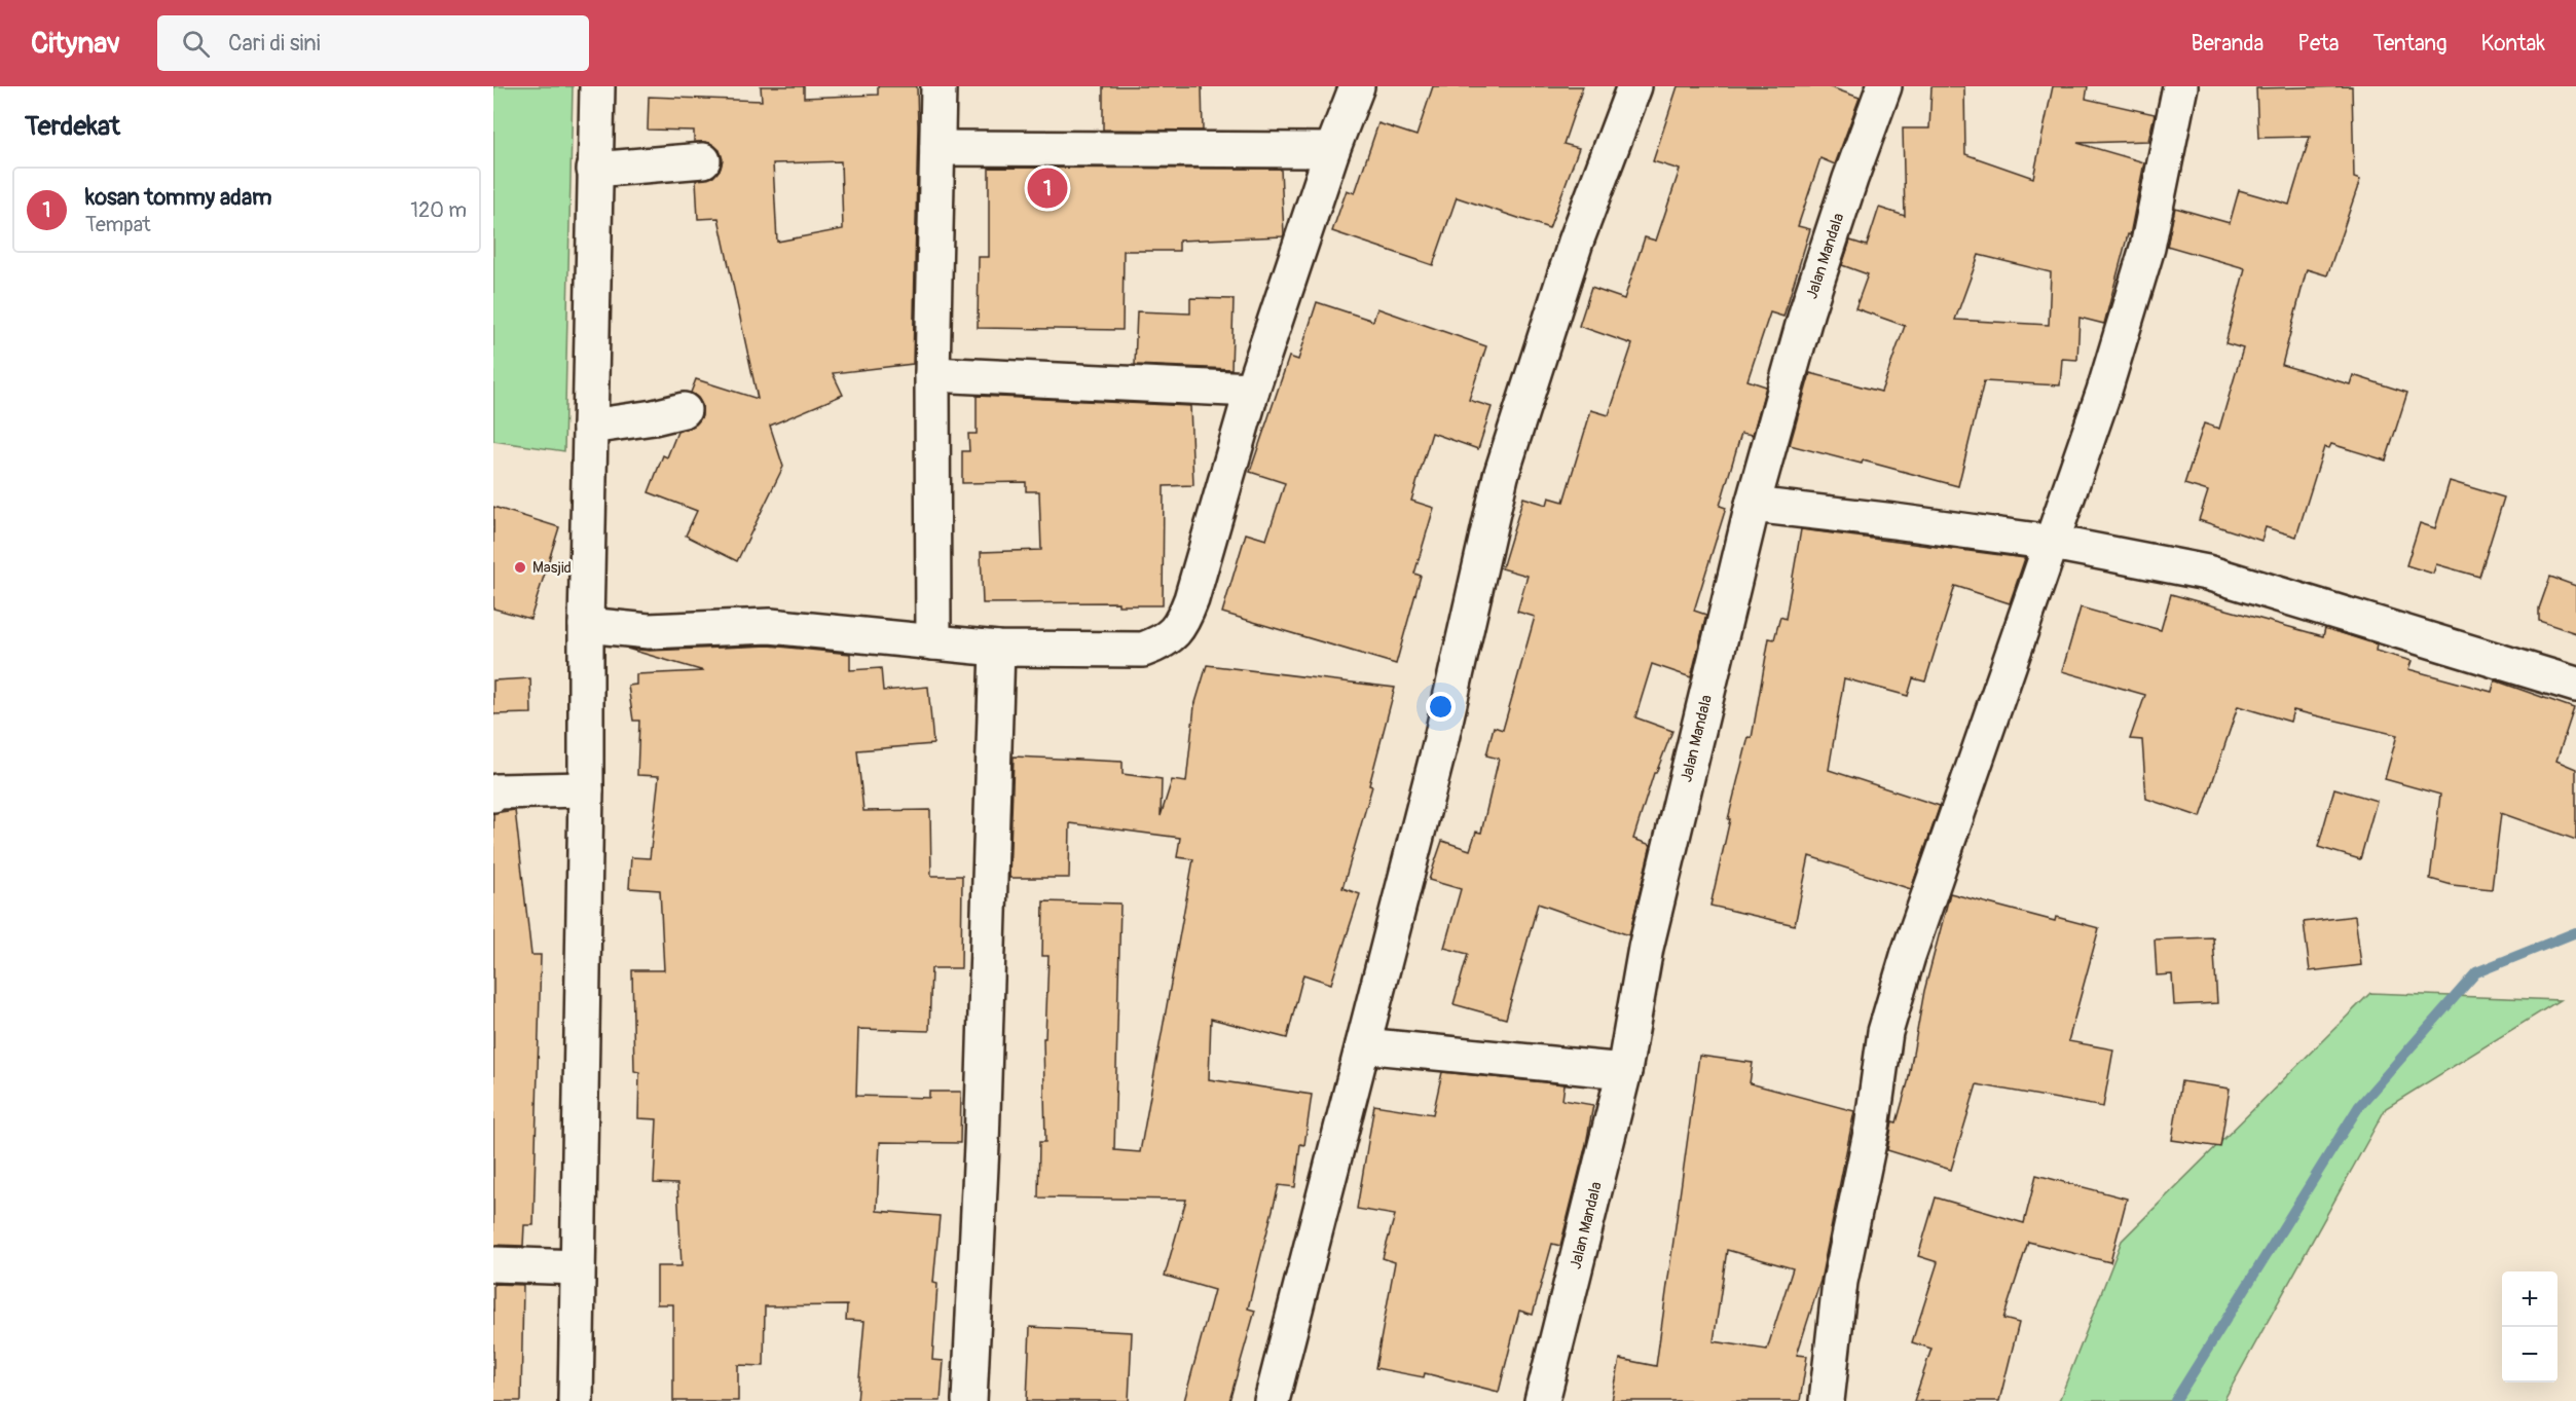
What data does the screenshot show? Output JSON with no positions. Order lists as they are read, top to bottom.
{
  "streets": {
    "street": ["Jalan Mandala"]
  },
  "places": ["Masjid"],
  "page": {
    "header": "Citynav",
    "search": "Cari di sini",
    "nav": [
      "Beranda",
      "Peta",
      "Tentang",
      "Kontak"
    ],
    "heading": "Terdekat",
    "pins": "1",
    "list": [
      {
        "mark": "1",
        "name": "kosan tommy adam",
        "note": "Tempat",
        "value": "120 m"
      }
    ],
    "map_buttons": ["+", "−"]
  }
}
